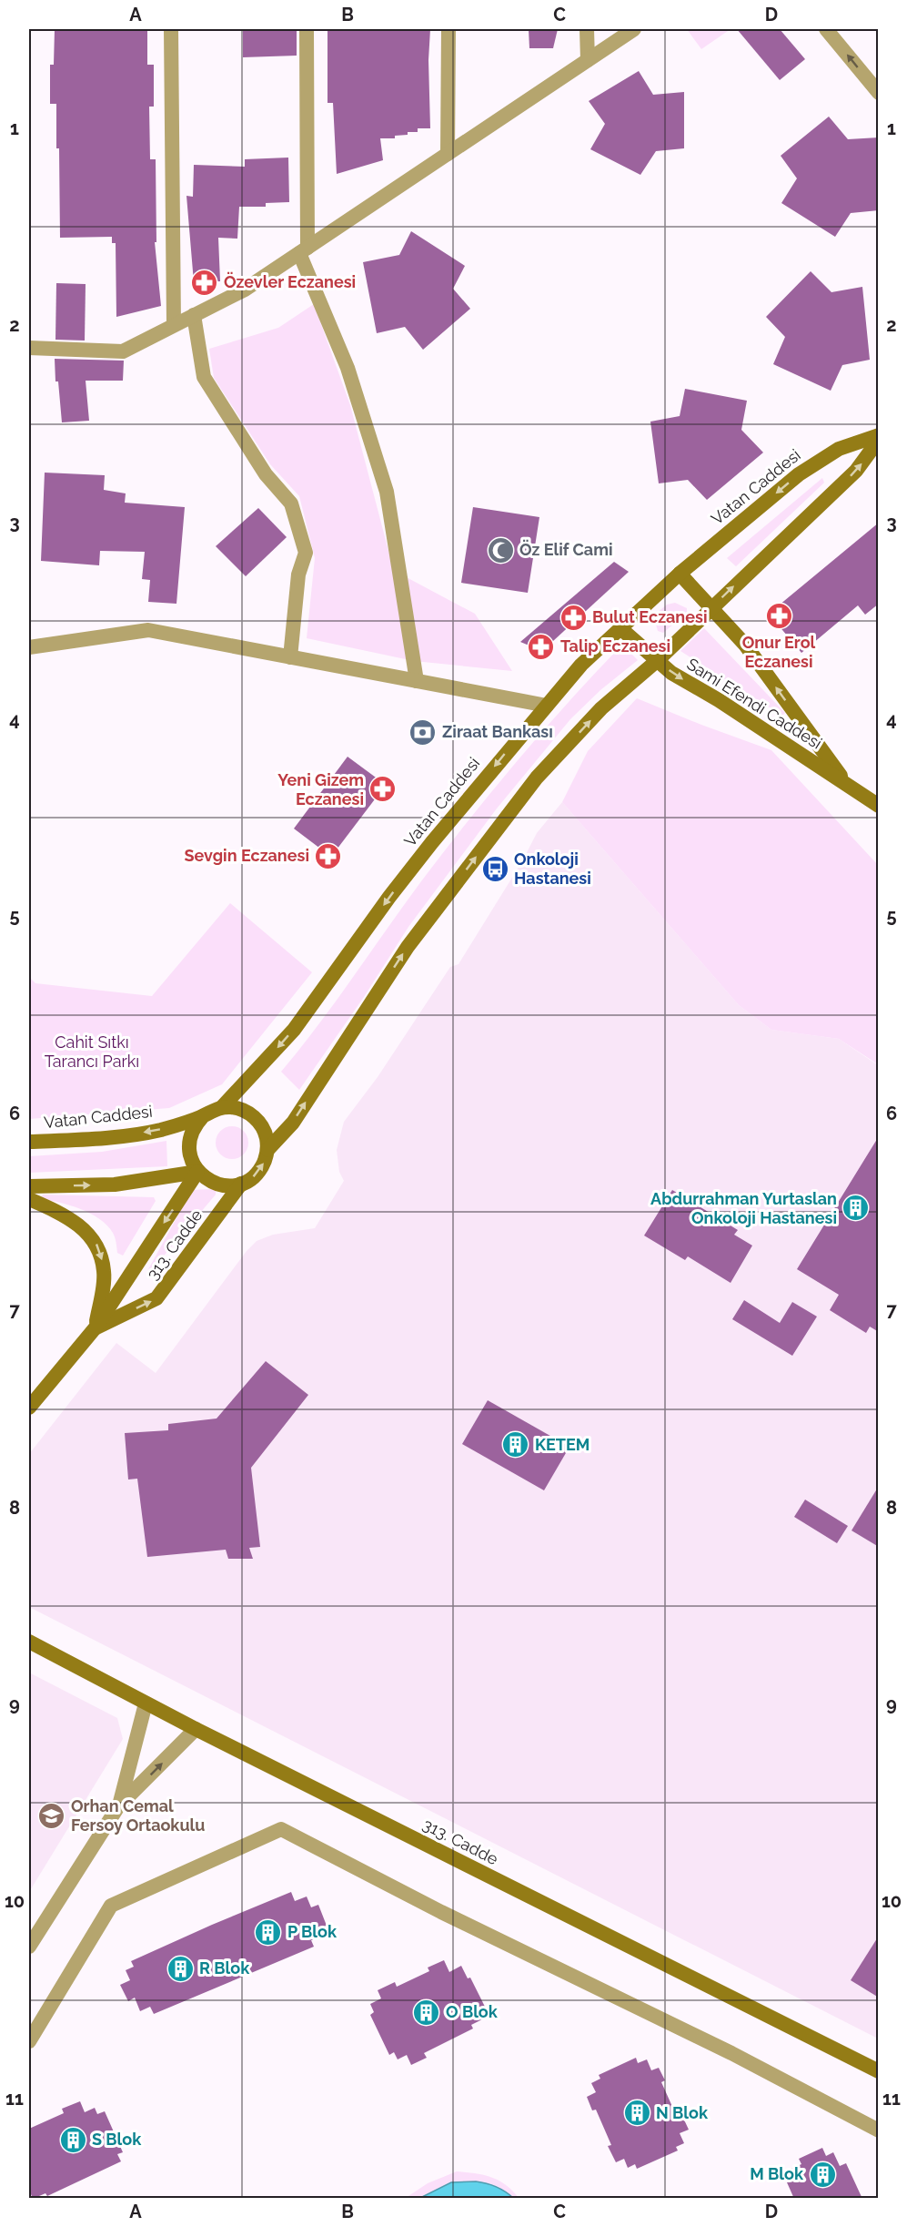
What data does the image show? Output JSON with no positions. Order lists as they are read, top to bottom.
{
  "streets": {
    "main road": ["Vatan Caddesi", "Sami Efendi Caddesi", "313. Cadde"]
  },
  "crossings": [
    ["Vatan Caddesi", "Sami Efendi Caddesi"],
    ["Vatan Caddesi", "313. Cadde"]
  ],
  "parks": ["Cahit Sıtkı Tarancı Parkı"],
  "places": {
    "pharmacy": [
      "Özevler Eczanesi",
      "Onur Erol Eczanesi",
      "Bulut Eczanesi",
      "Talip Eczanesi",
      "Yeni Gizem Eczanesi",
      "Sevgin Eczanesi"
    ],
    "mosque": ["Öz Elif Cami"],
    "bank": ["Ziraat Bankası"],
    "bus stop": ["Onkoloji Hastanesi"],
    "building": [
      "Abdurrahman Yurtaslan Onkoloji Hastanesi",
      "KETEM",
      "P Blok",
      "R Blok",
      "O Blok",
      "N Blok",
      "S Blok",
      "M Blok"
    ],
    "school or university": ["Orhan Cemal Fersoy Ortaokulu"]
  },
  "grid": {
    "columns": [
      "A",
      "B",
      "C",
      "D"
    ],
    "rows": [
      "1",
      "2",
      "3",
      "4",
      "5",
      "6",
      "7",
      "8",
      "9",
      "10",
      "11"
    ]
  }
}
